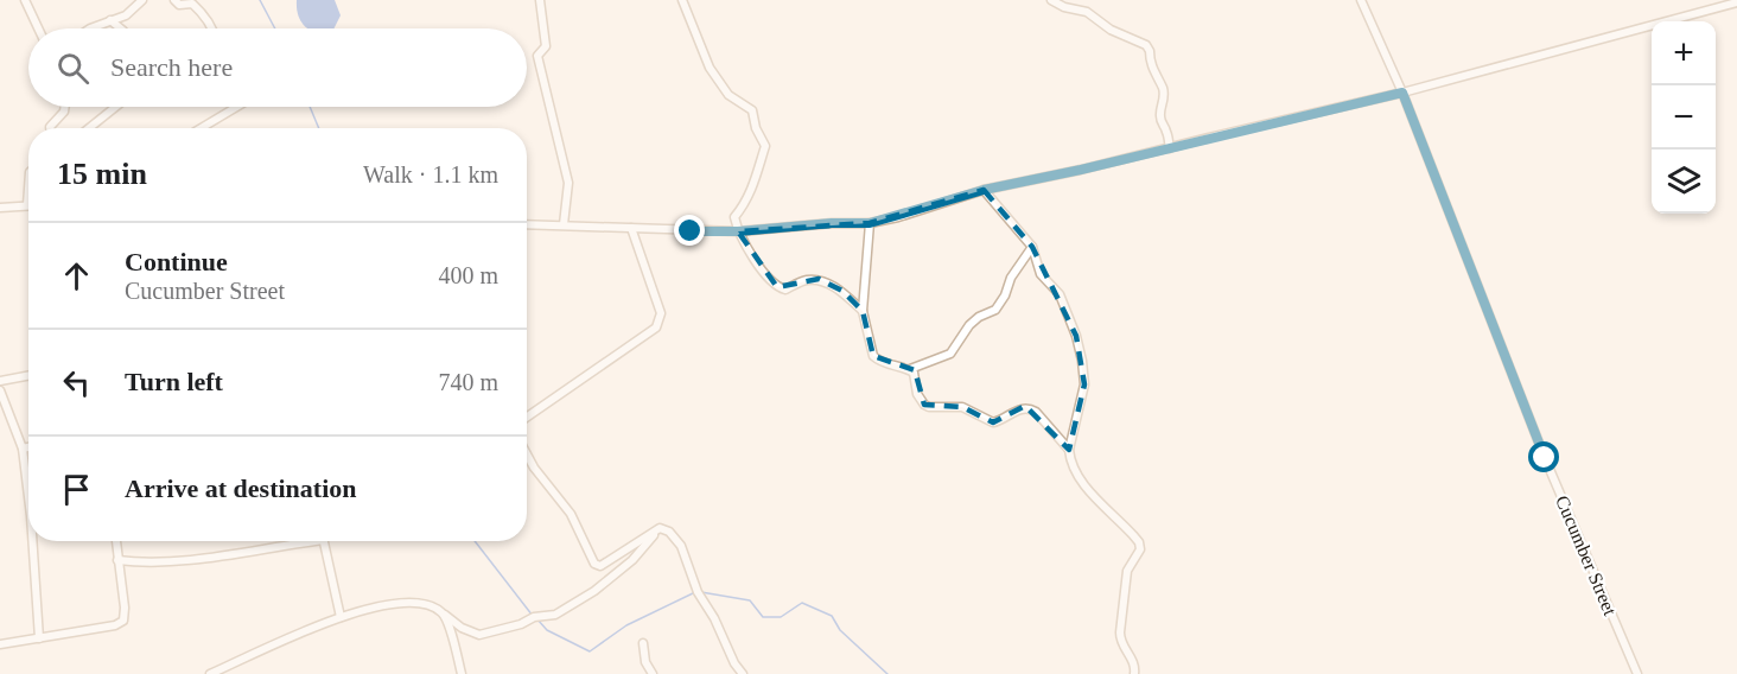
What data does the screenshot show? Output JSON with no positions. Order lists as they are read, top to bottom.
{
  "streets": {
    "street": ["Cucumber Street"]
  },
  "page": {
    "map_buttons": ["+", "−"],
    "search": "Search here",
    "heading": ["15 min", "Walk · 1.1 km"],
    "list": [
      ["Continue", "Cucumber Street", "400 m"],
      ["Turn left", "740 m"],
      "Arrive at destination"
    ]
  }
}
